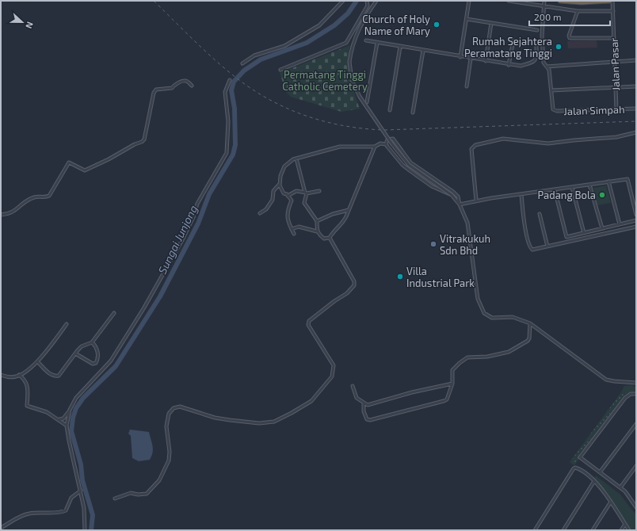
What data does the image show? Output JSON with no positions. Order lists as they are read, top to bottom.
{
  "streets": {
    "street": ["Jalan Pasar", "Jalan Simpah"]
  },
  "crossings": [
    ["Jalan Pasar", "Jalan Simpah"]
  ],
  "water": ["Sungai Junjong"],
  "parks": ["Permatang Tinggi Catholic Cemetery"],
  "places": [
    "Church of Holy Name of Mary",
    "Rumah Sejahtera Peramatang Tinggi",
    "Padang Bola",
    "Vitrakukuh Sdn Bhd",
    "Villa Industrial Park"
  ],
  "scale_bar": "200 m",
  "north": "right"
}
